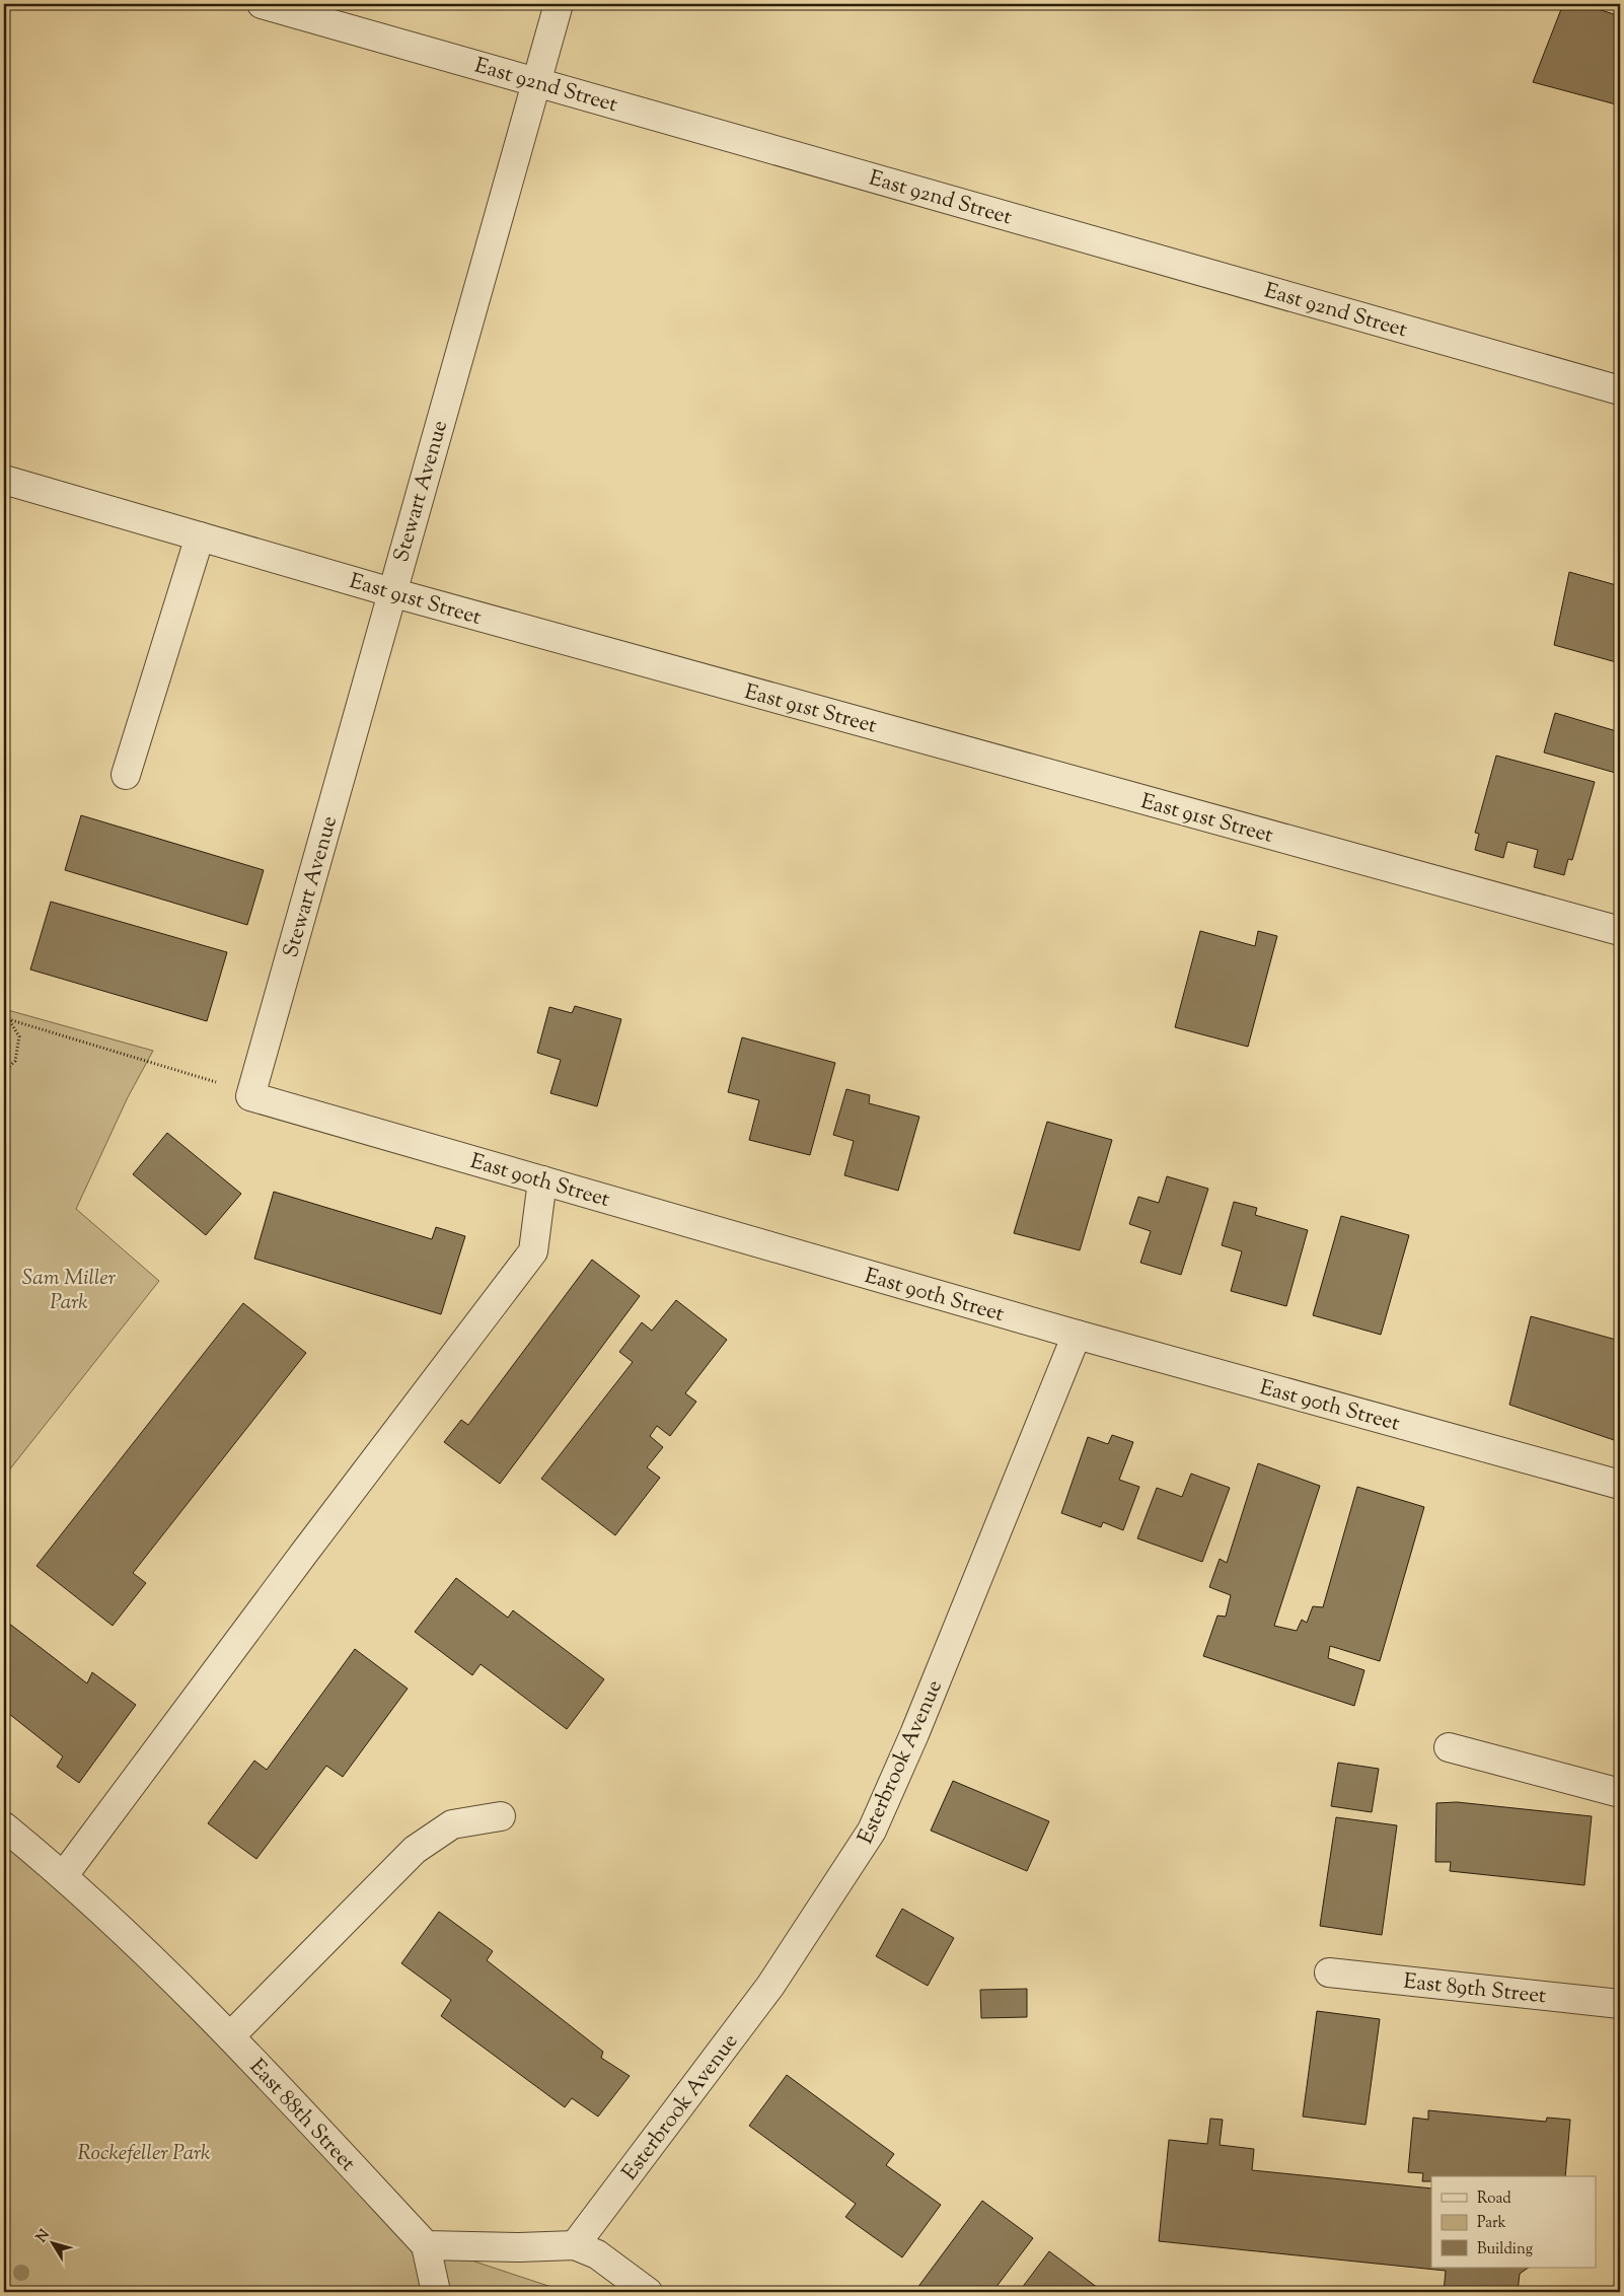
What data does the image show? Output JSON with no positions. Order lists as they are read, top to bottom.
{
  "streets": {
    "street": [
      "East 92nd Street",
      "Stewart Avenue",
      "East 91st Street",
      "East 90th Street",
      "Esterbrook Avenue",
      "East 89th Street",
      "East 88th Street"
    ]
  },
  "crossings": [
    ["East 92nd Street", "Stewart Avenue"],
    ["Stewart Avenue", "East 91st Street"],
    ["Stewart Avenue", "East 90th Street"],
    ["East 90th Street", "Esterbrook Avenue"]
  ],
  "parks": ["Sam Miller Park", "Rockefeller Park"],
  "legend": ["Road", "Park", "Building"],
  "north": "top left"
}
